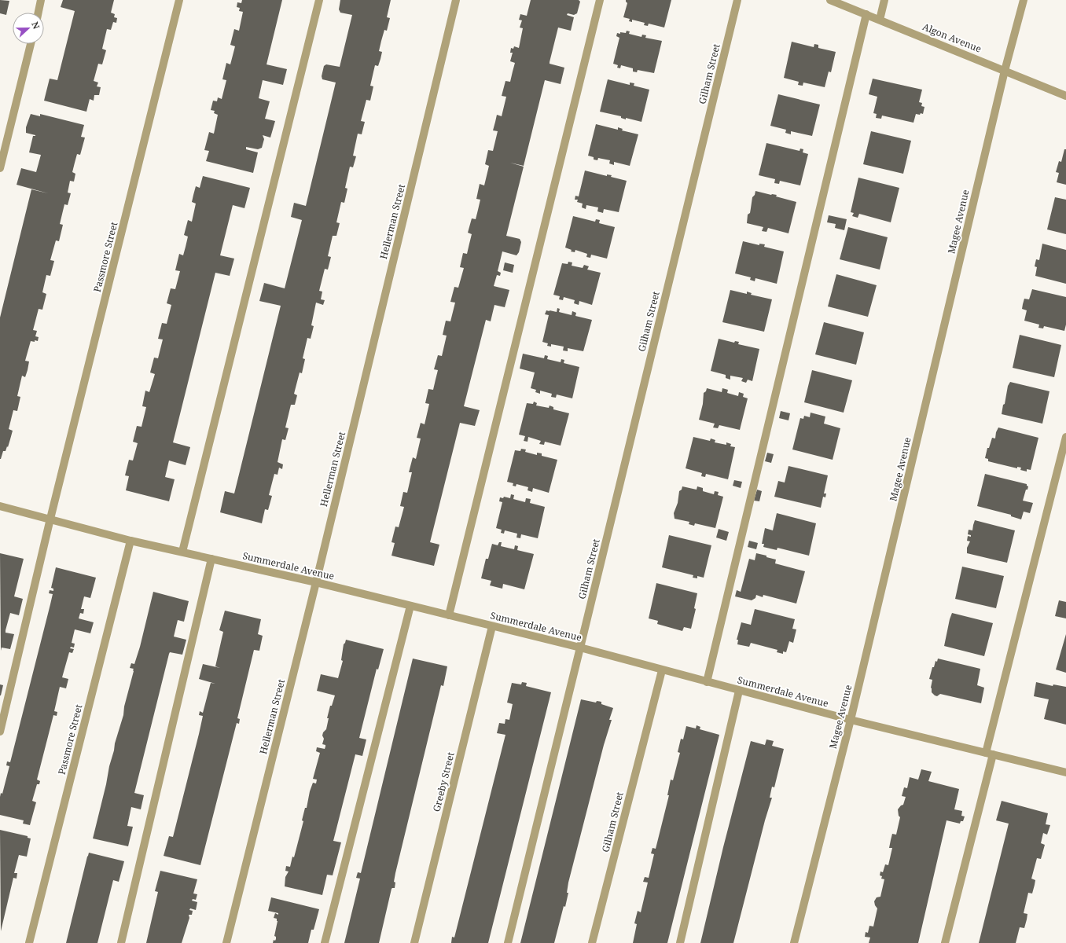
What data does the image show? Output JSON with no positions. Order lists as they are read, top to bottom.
{
  "streets": {
    "street": [
      "Algon Avenue",
      "Gilham Street",
      "Hellerman Street",
      "Magee Avenue",
      "Passmore Street",
      "Summerdale Avenue",
      "Greeby Street"
    ]
  },
  "crossings": [
    ["Algon Avenue", "Magee Avenue"],
    ["Gilham Street", "Summerdale Avenue"],
    ["Hellerman Street", "Summerdale Avenue"],
    ["Magee Avenue", "Summerdale Avenue"],
    ["Passmore Street", "Summerdale Avenue"],
    ["Summerdale Avenue", "Greeby Street"]
  ],
  "north": "right"
}
